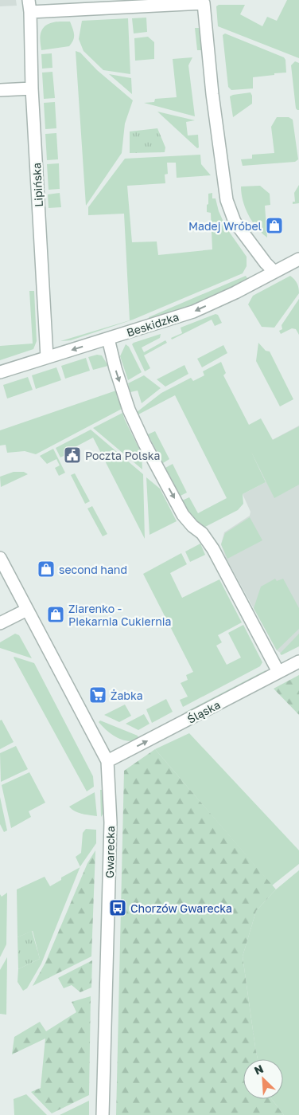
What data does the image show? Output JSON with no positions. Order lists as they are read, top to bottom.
{
  "streets": {
    "street": [
      "Lipińska",
      "Beskidzka",
      "Śląska",
      "Gwarecka"
    ]
  },
  "crossings": [
    ["Lipińska", "Beskidzka"],
    ["Śląska", "Gwarecka"]
  ],
  "one_way": ["Beskidzka", "Śląska"],
  "places": {
    "shop": ["Madej Wróbel", "second hand", "Ziarenko - Piekarnia Cukiernia"],
    "public building": ["Poczta Polska"],
    "supermarket": ["Żabka"],
    "bus stop": ["Chorzów Gwarecka"]
  },
  "north": "top left"
}
